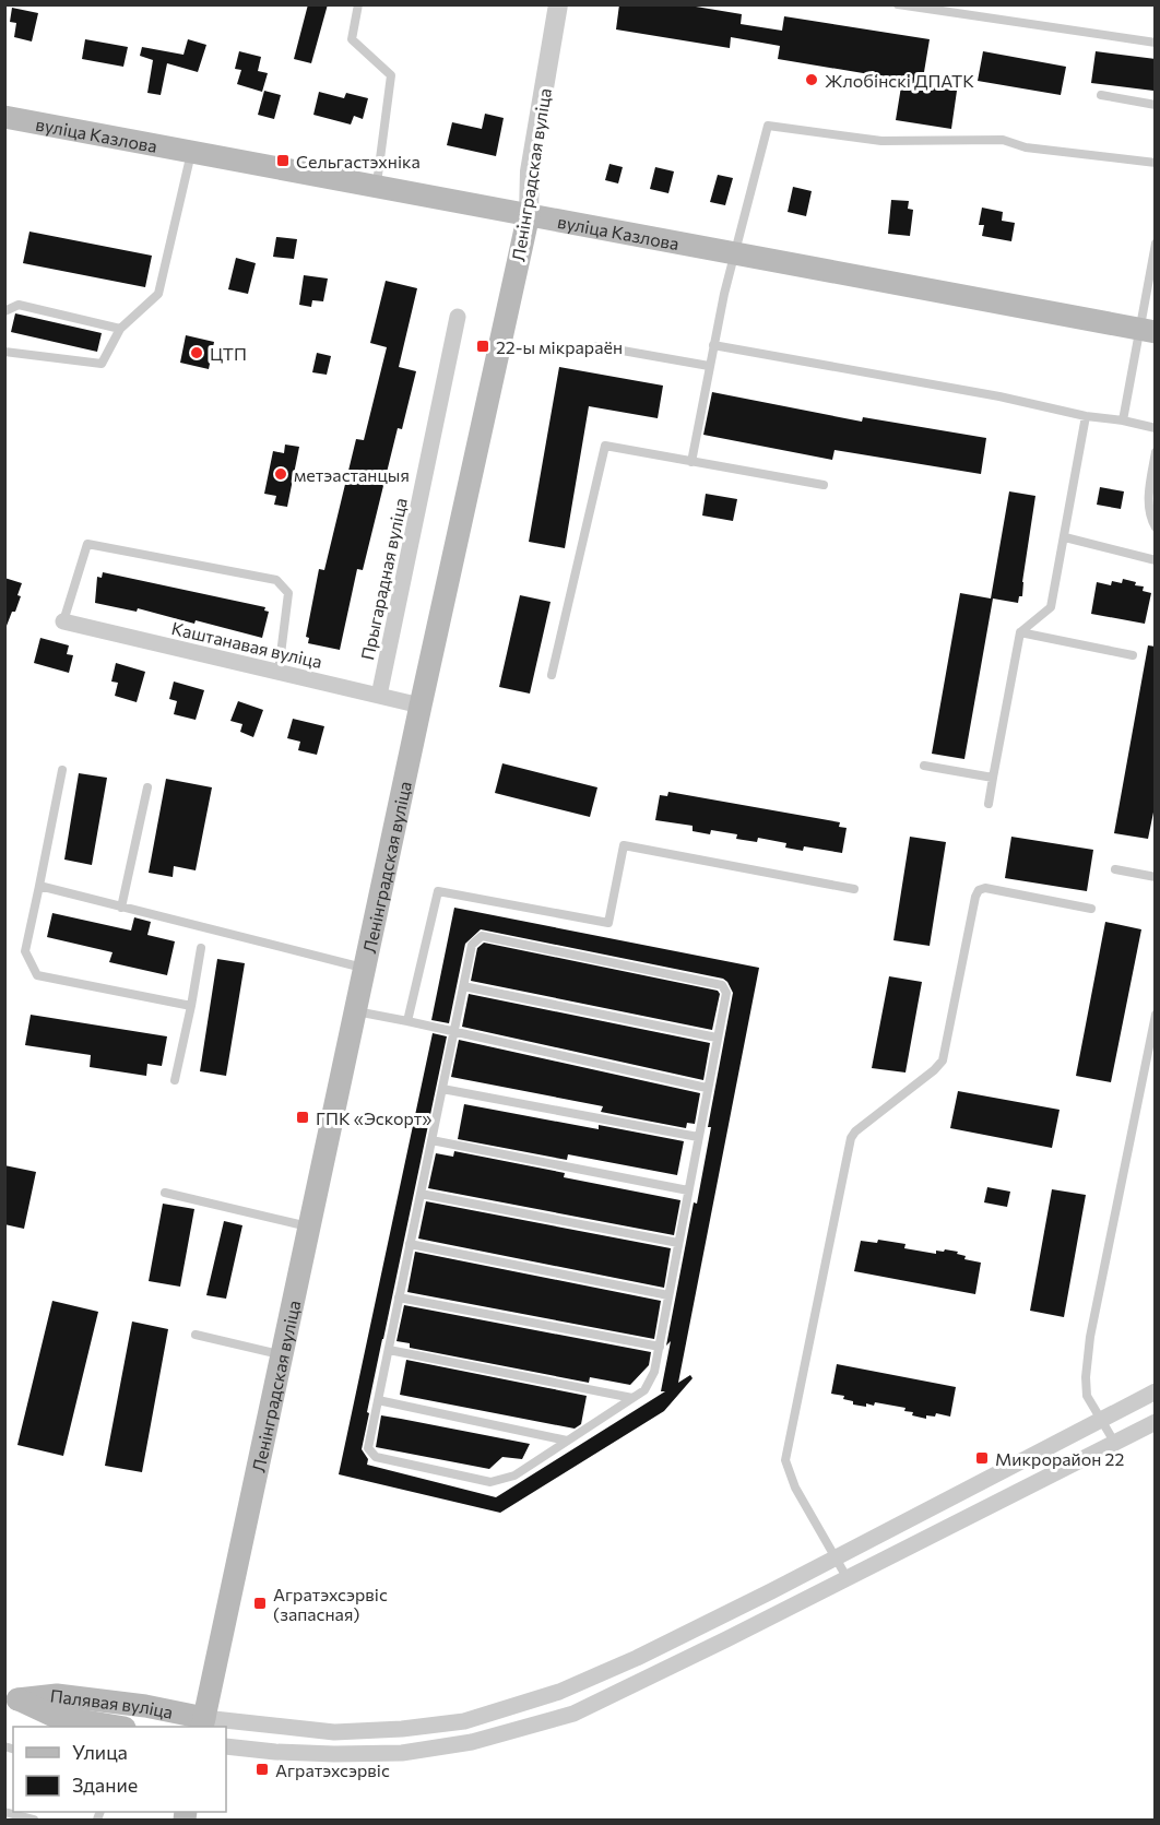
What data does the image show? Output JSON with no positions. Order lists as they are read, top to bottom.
{
  "streets": {
    "main road": ["вуліца Казлова", "Ленінградская вуліца", "Палявая вуліца"],
    "street": ["Прыгарадная вуліца", "Каштанавая вуліца"]
  },
  "crossings": [
    ["вуліца Казлова", "Ленінградская вуліца"],
    ["Ленінградская вуліца", "Каштанавая вуліца"],
    ["Ленінградская вуліца", "Палявая вуліца"],
    ["Прыгарадная вуліца", "Каштанавая вуліца"]
  ],
  "places": {
    "other": ["Жлобінскі ДПАТК", "ЦТП", "метэастанцыя"],
    "transit": [
      "Сельгастэхніка",
      "22-ы мікрараён",
      "ГПК «Эскорт»",
      "Микрорайон 22",
      "Агратэхсэрвіс (запасная)",
      "Агратэхсэрвіс"
    ]
  },
  "legend": ["Улица", "Здание"]
}
